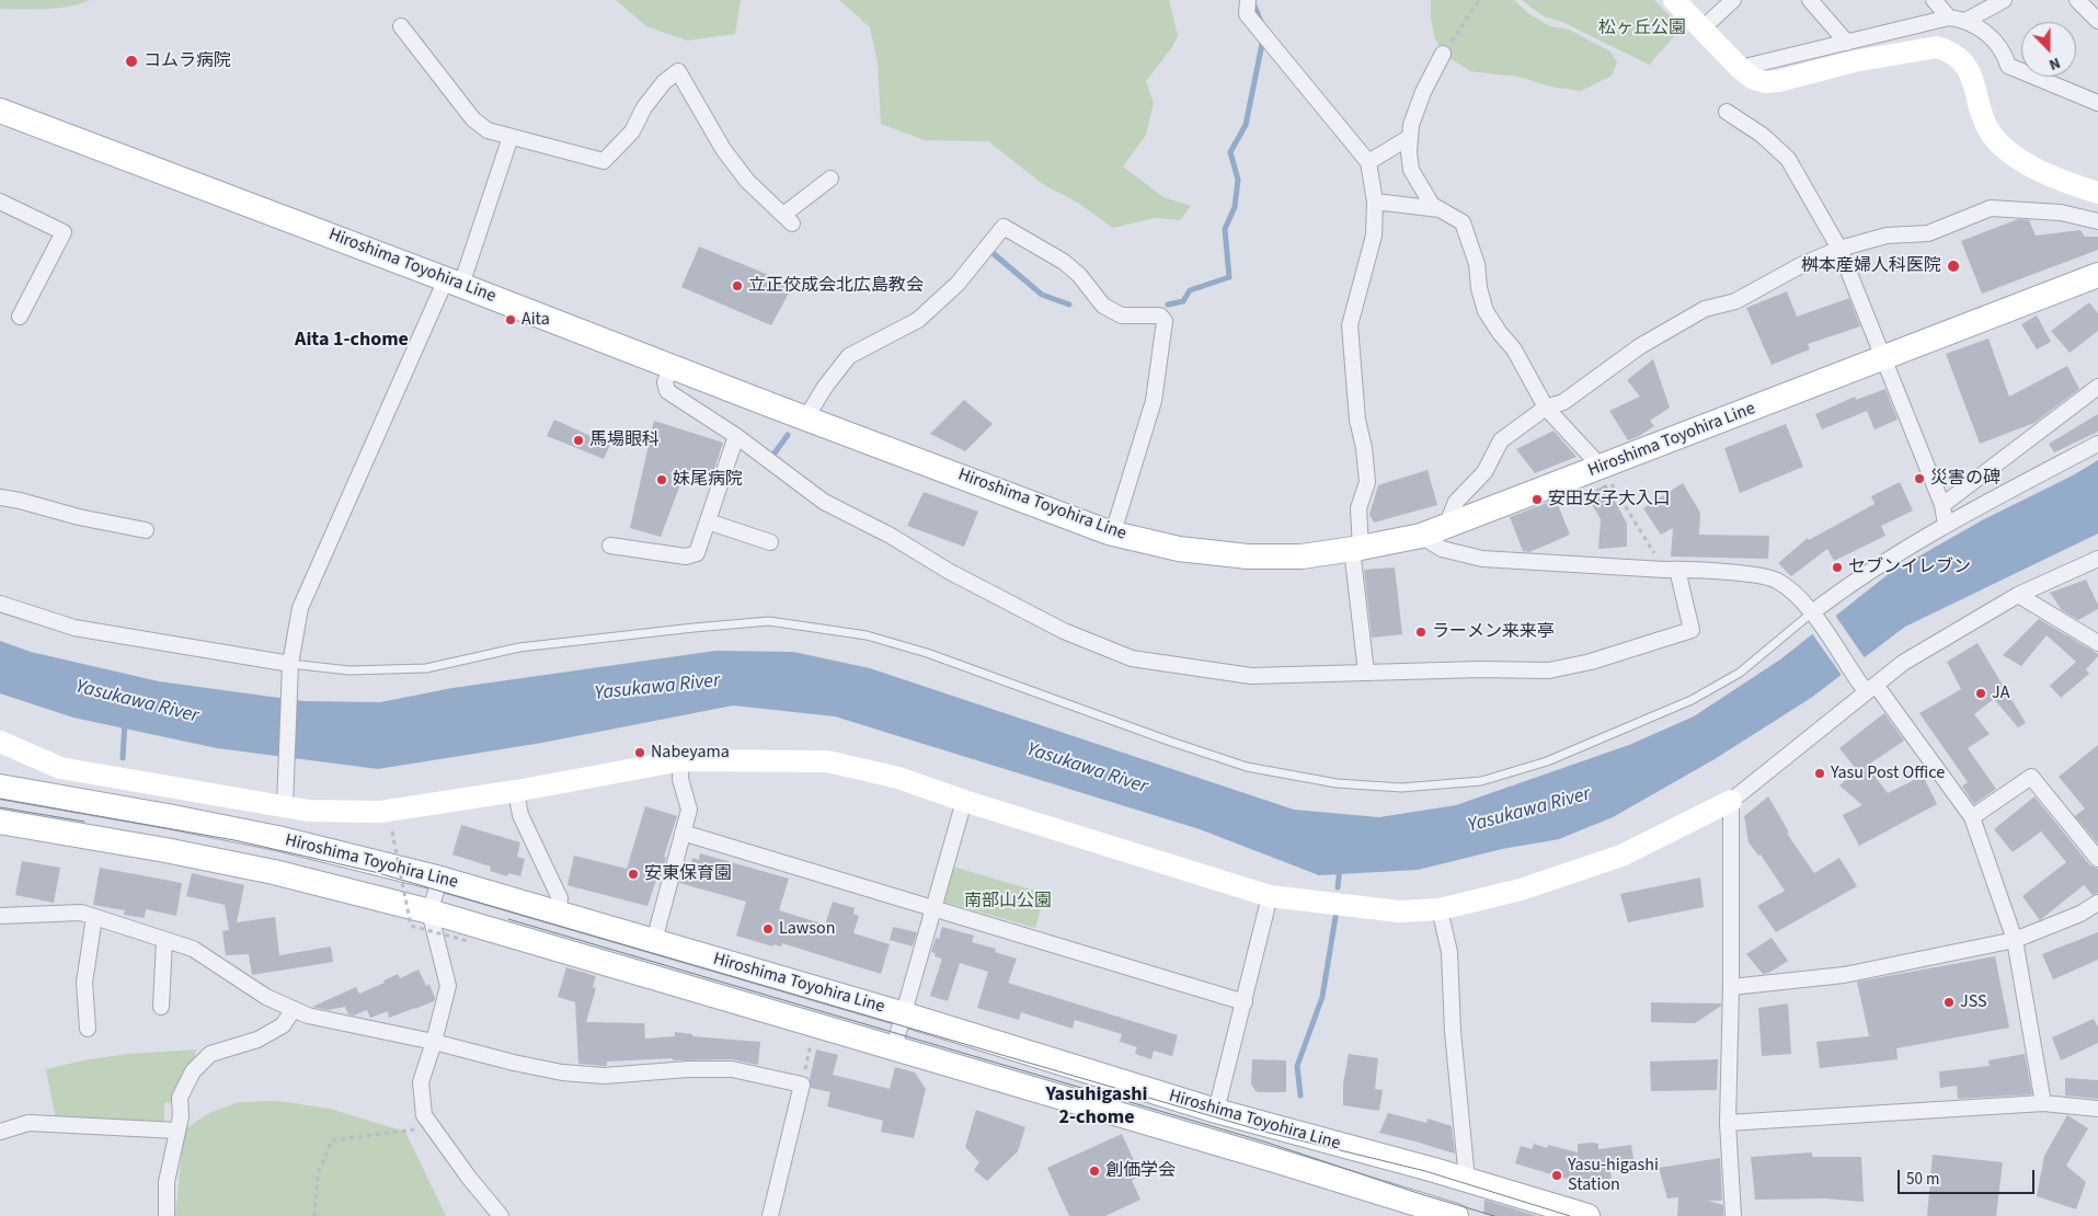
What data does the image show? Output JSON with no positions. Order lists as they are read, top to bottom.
{
  "streets": {
    "main road": ["Hiroshima Toyohira Line"]
  },
  "districts": ["Aita 1-chome", "Yasuhigashi 2-chome"],
  "water": ["Yasukawa River"],
  "parks": ["松ヶ丘公園", "南部山公園"],
  "places": [
    "コムラ病院",
    "桝本産婦人科医院",
    "立正佼成会北広島教会",
    "Aita",
    "馬場眼科",
    "災害の碑",
    "妹尾病院",
    "安田女子大入口",
    "セブンイレブン",
    "ラーメン来来亭",
    "JA",
    "Nabeyama",
    "Yasu Post Office",
    "安東保育園",
    "Lawson",
    "JSS",
    "創価学会",
    "Yasu-higashi Station"
  ],
  "scale_bar": "50 m",
  "north": "bottom"
}
